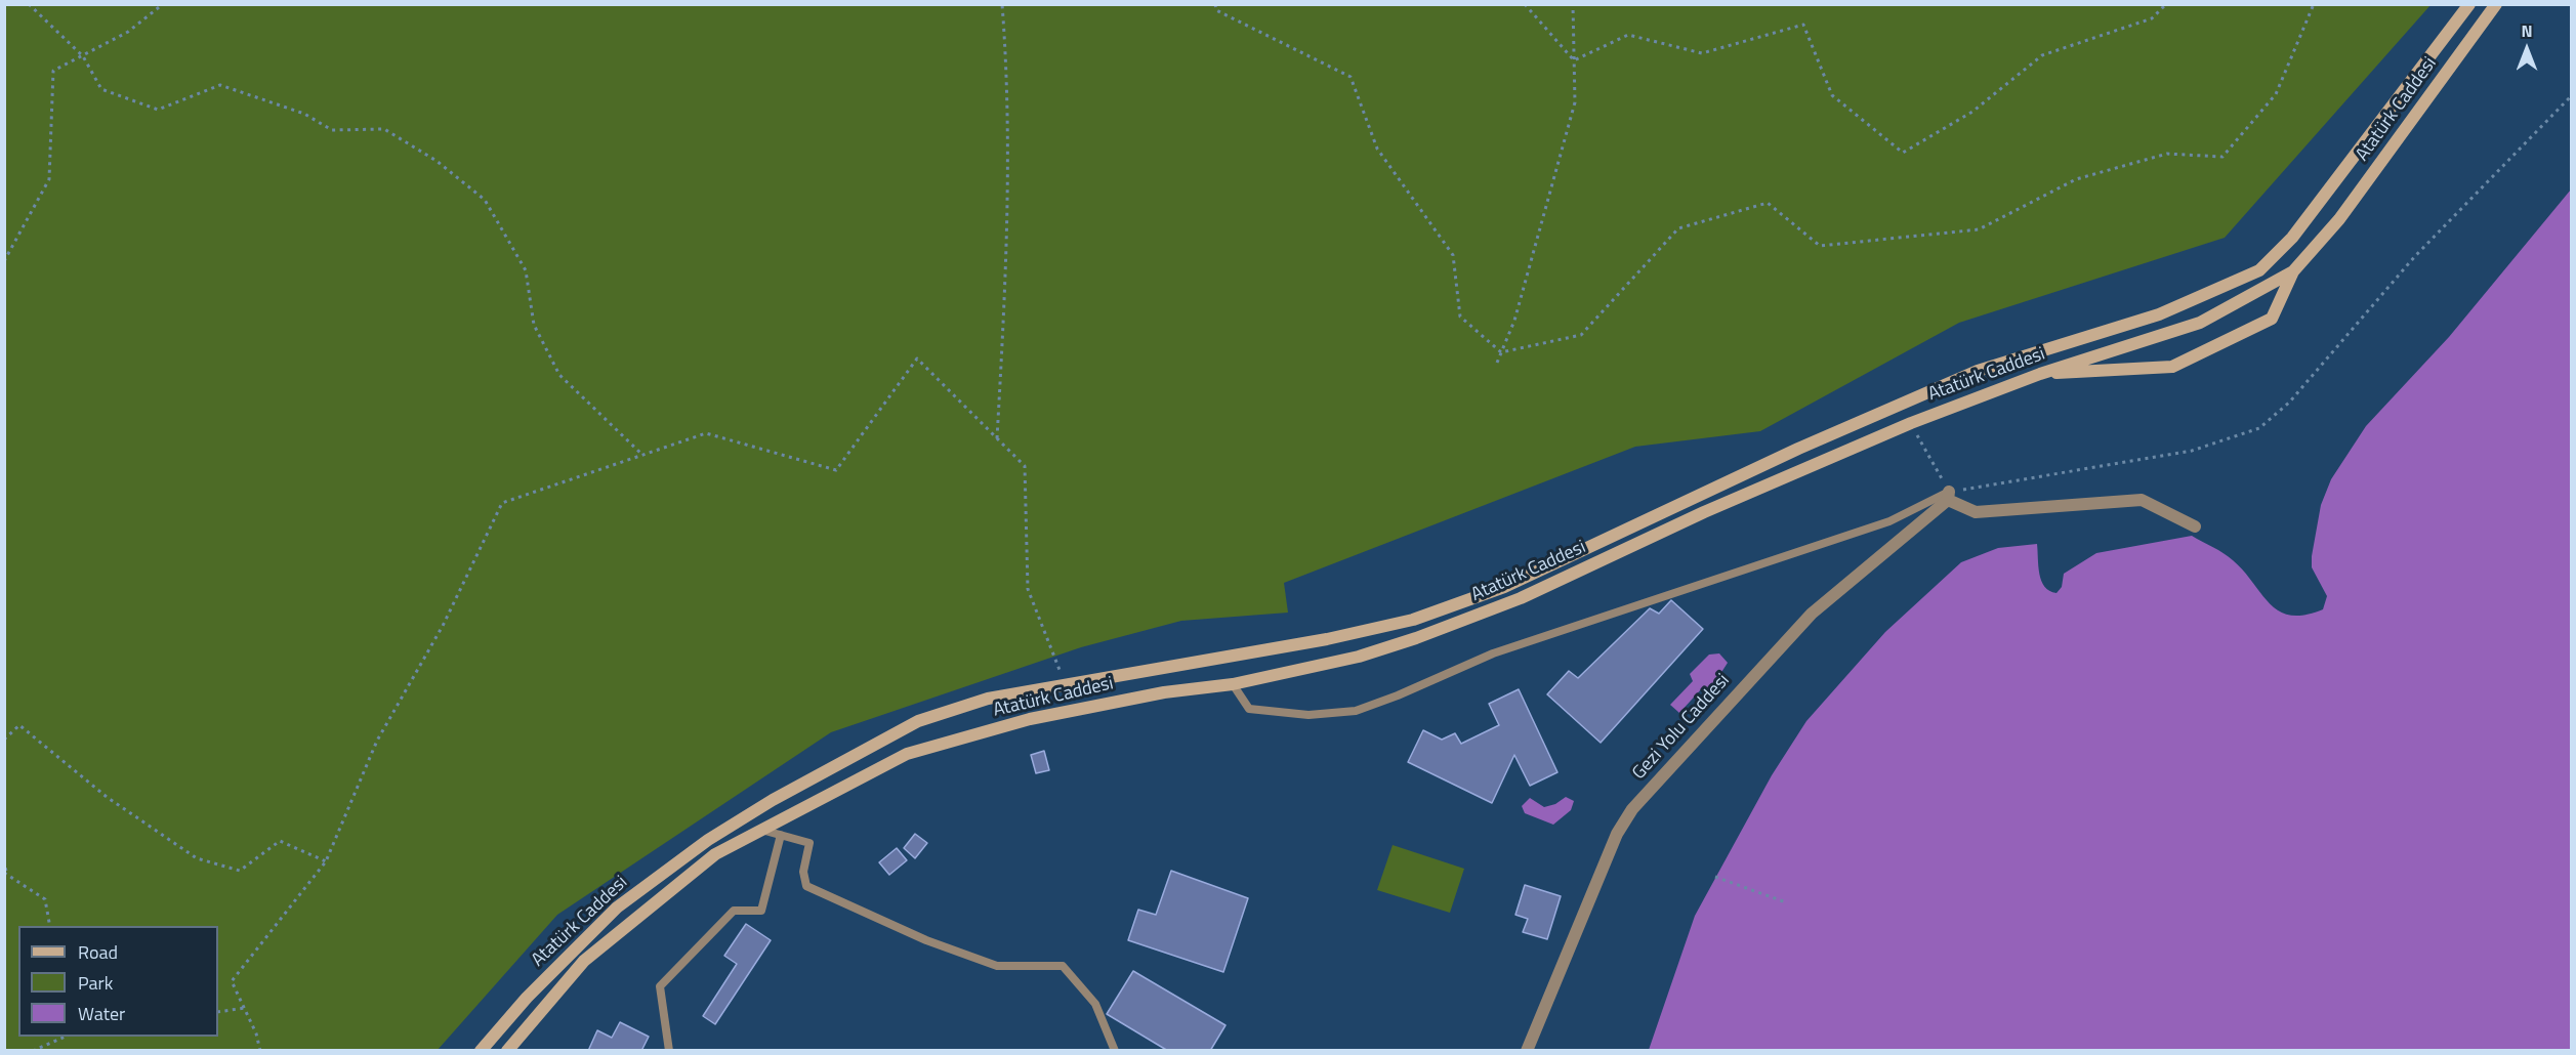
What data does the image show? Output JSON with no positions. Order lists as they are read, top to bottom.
{
  "streets": {
    "street": ["Atatürk Caddesi", "Gezi Yolu Caddesi"]
  },
  "legend": ["Road", "Park", "Water"],
  "north": "top"
}
